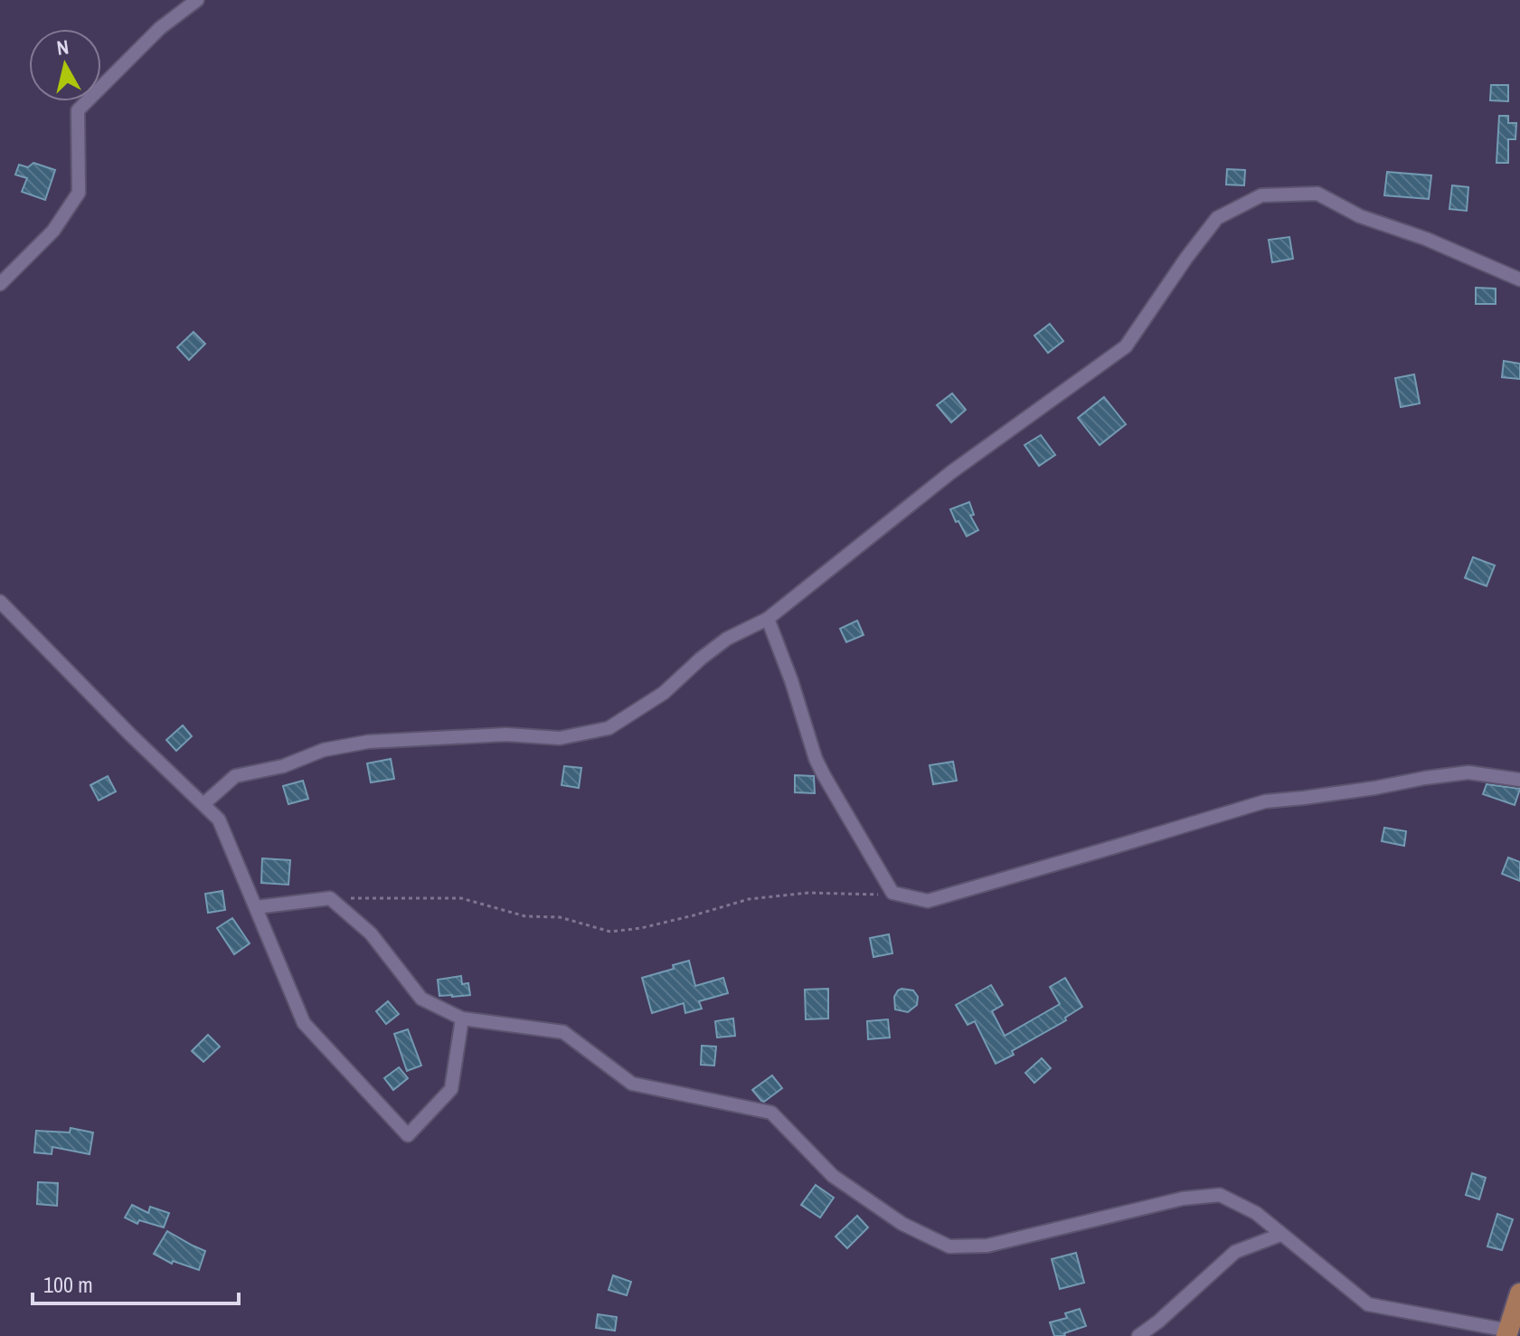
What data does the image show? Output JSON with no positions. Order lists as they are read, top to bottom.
{
  "scale_bar": "100 m",
  "north": "top"
}
